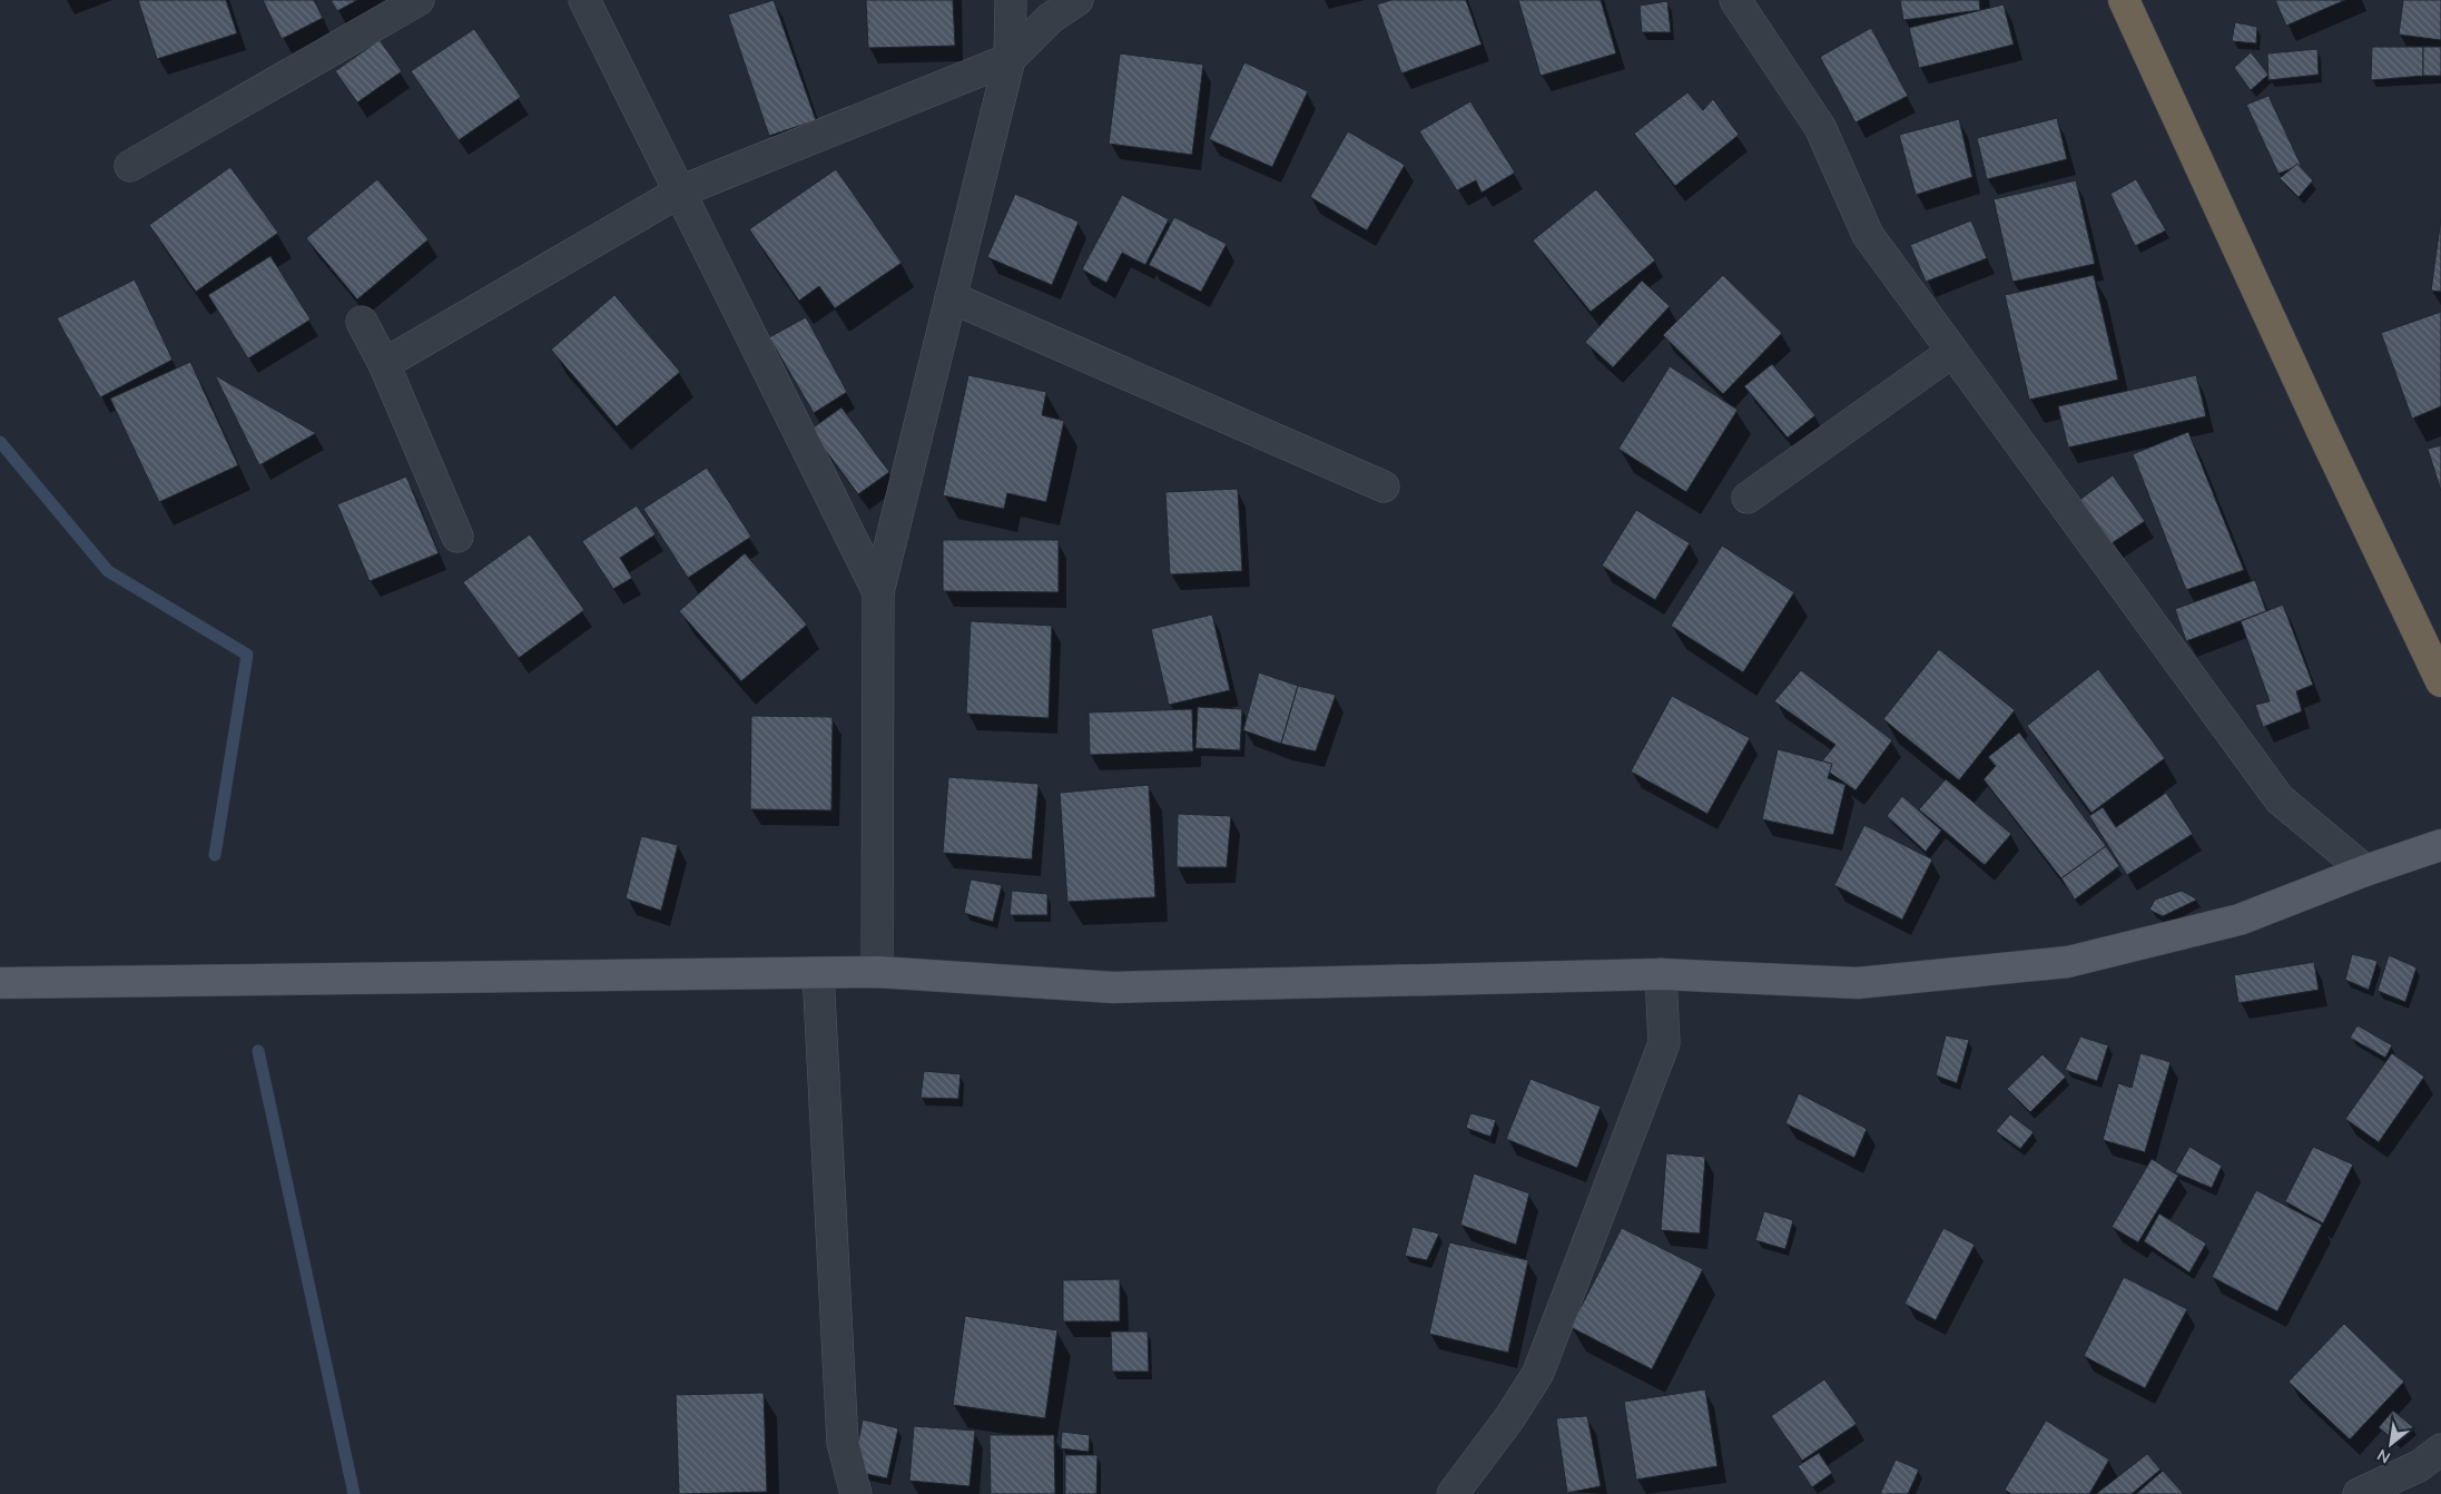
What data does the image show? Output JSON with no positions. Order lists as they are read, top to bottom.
{
  "north": "bottom left"
}
